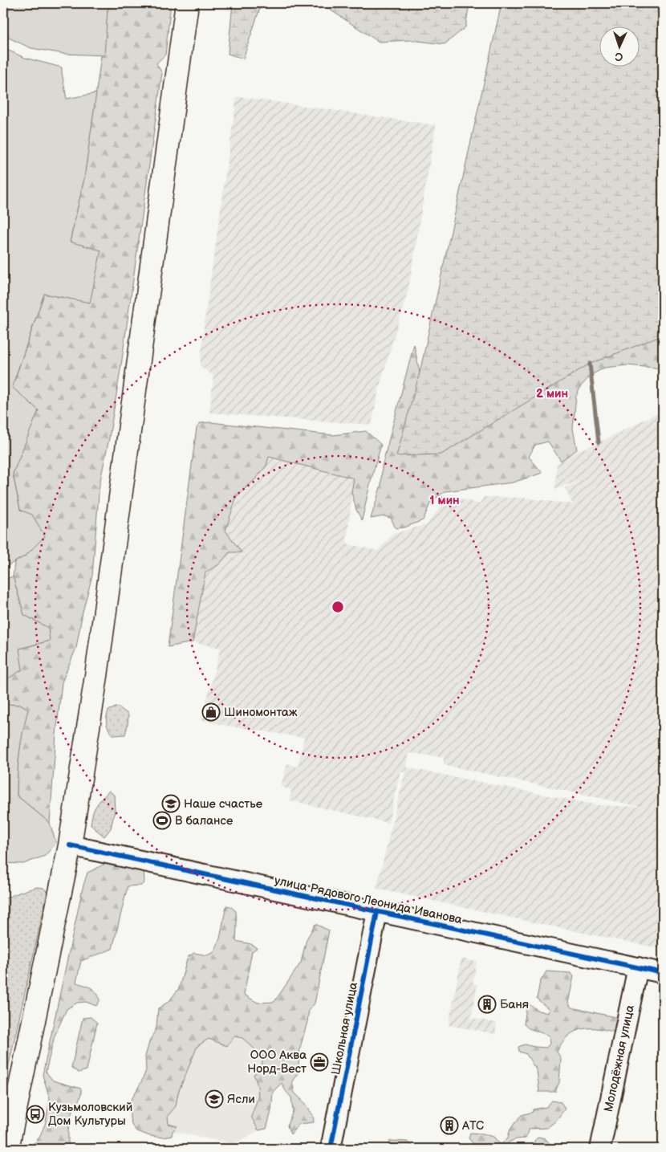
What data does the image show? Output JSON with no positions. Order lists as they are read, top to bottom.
{
  "streets": {
    "street": ["улица Рядового Леонида Иванова", "Школьная улица", "Молодёжная улица"]
  },
  "crossings": [
    ["улица Рядового Леонида Иванова", "Школьная улица"],
    ["улица Рядового Леонида Иванова", "Молодёжная улица"]
  ],
  "places": {
    "shop": ["Шиномонтаж"],
    "school or university": ["Наше счастье", "Ясли"],
    "sports": ["В балансе"],
    "building": ["Баня", "АТС"],
    "office": ["ООО Аква Норд-Вест"],
    "bus stop": ["Кузьмоловский Дом Культуры"]
  },
  "north": "bottom",
  "rings": ["2 мин", "1 мин"]
}
